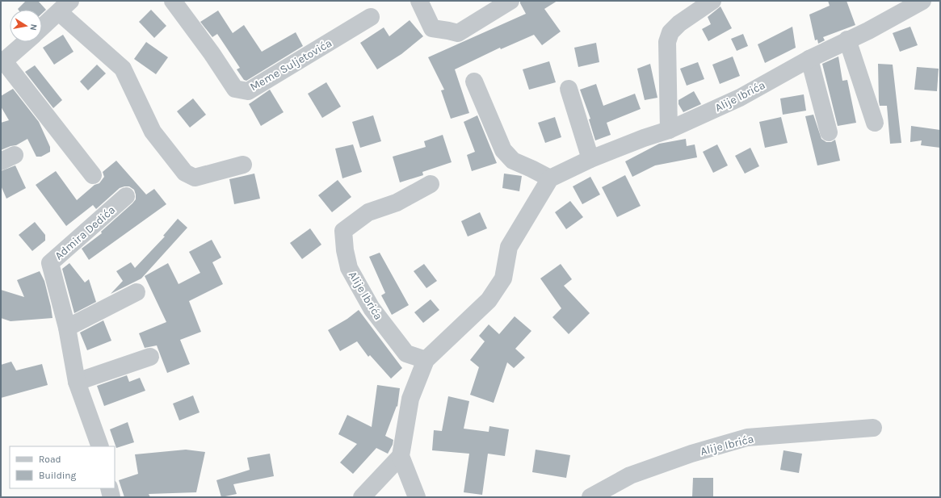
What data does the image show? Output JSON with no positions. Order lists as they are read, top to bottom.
{
  "streets": {
    "street": ["Meme Suljetovića", "Alije Ibrića", "Admira Dedića"]
  },
  "legend": ["Road", "Building"],
  "north": "right"
}
